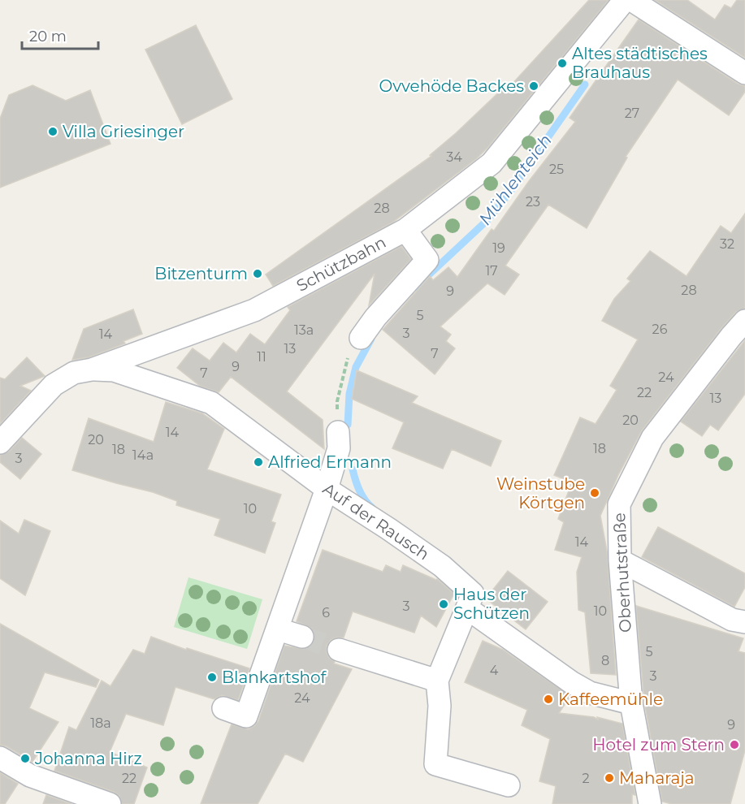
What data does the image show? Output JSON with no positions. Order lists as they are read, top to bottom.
{
  "streets": {
    "street": ["Schützbahn", "Auf der Rausch", "Oberhutstraße"]
  },
  "crossings": [
    ["Schützbahn", "Auf der Rausch"]
  ],
  "water": ["Mühlenteich"],
  "places": [
    "Altes städtisches Brauhaus",
    "Ovvehöde Backes",
    "Villa Griesinger",
    "Bitzenturm",
    "Alfried Ermann",
    "Weinstube Körtgen",
    "Haus der Schützen",
    "Blankartshof",
    "Kaffeemühle",
    "Hotel zum Stern",
    "Johanna Hirz",
    "Maharaja"
  ],
  "house_numbers": [
    "27",
    "34",
    "25",
    "23",
    "28",
    "32",
    "19",
    "17",
    "28",
    "9",
    "5",
    "26",
    "13a",
    "3",
    "14",
    "13",
    "7",
    "11",
    "9",
    "7",
    "24",
    "22",
    "13",
    "20",
    "14",
    "20",
    "18",
    "18",
    "14a",
    "3",
    "10",
    "14",
    "3",
    "10",
    "6",
    "5",
    "8",
    "4",
    "3",
    "24",
    "18a",
    "9",
    "22",
    "2"
  ],
  "scale_bar": "20 m"
}
